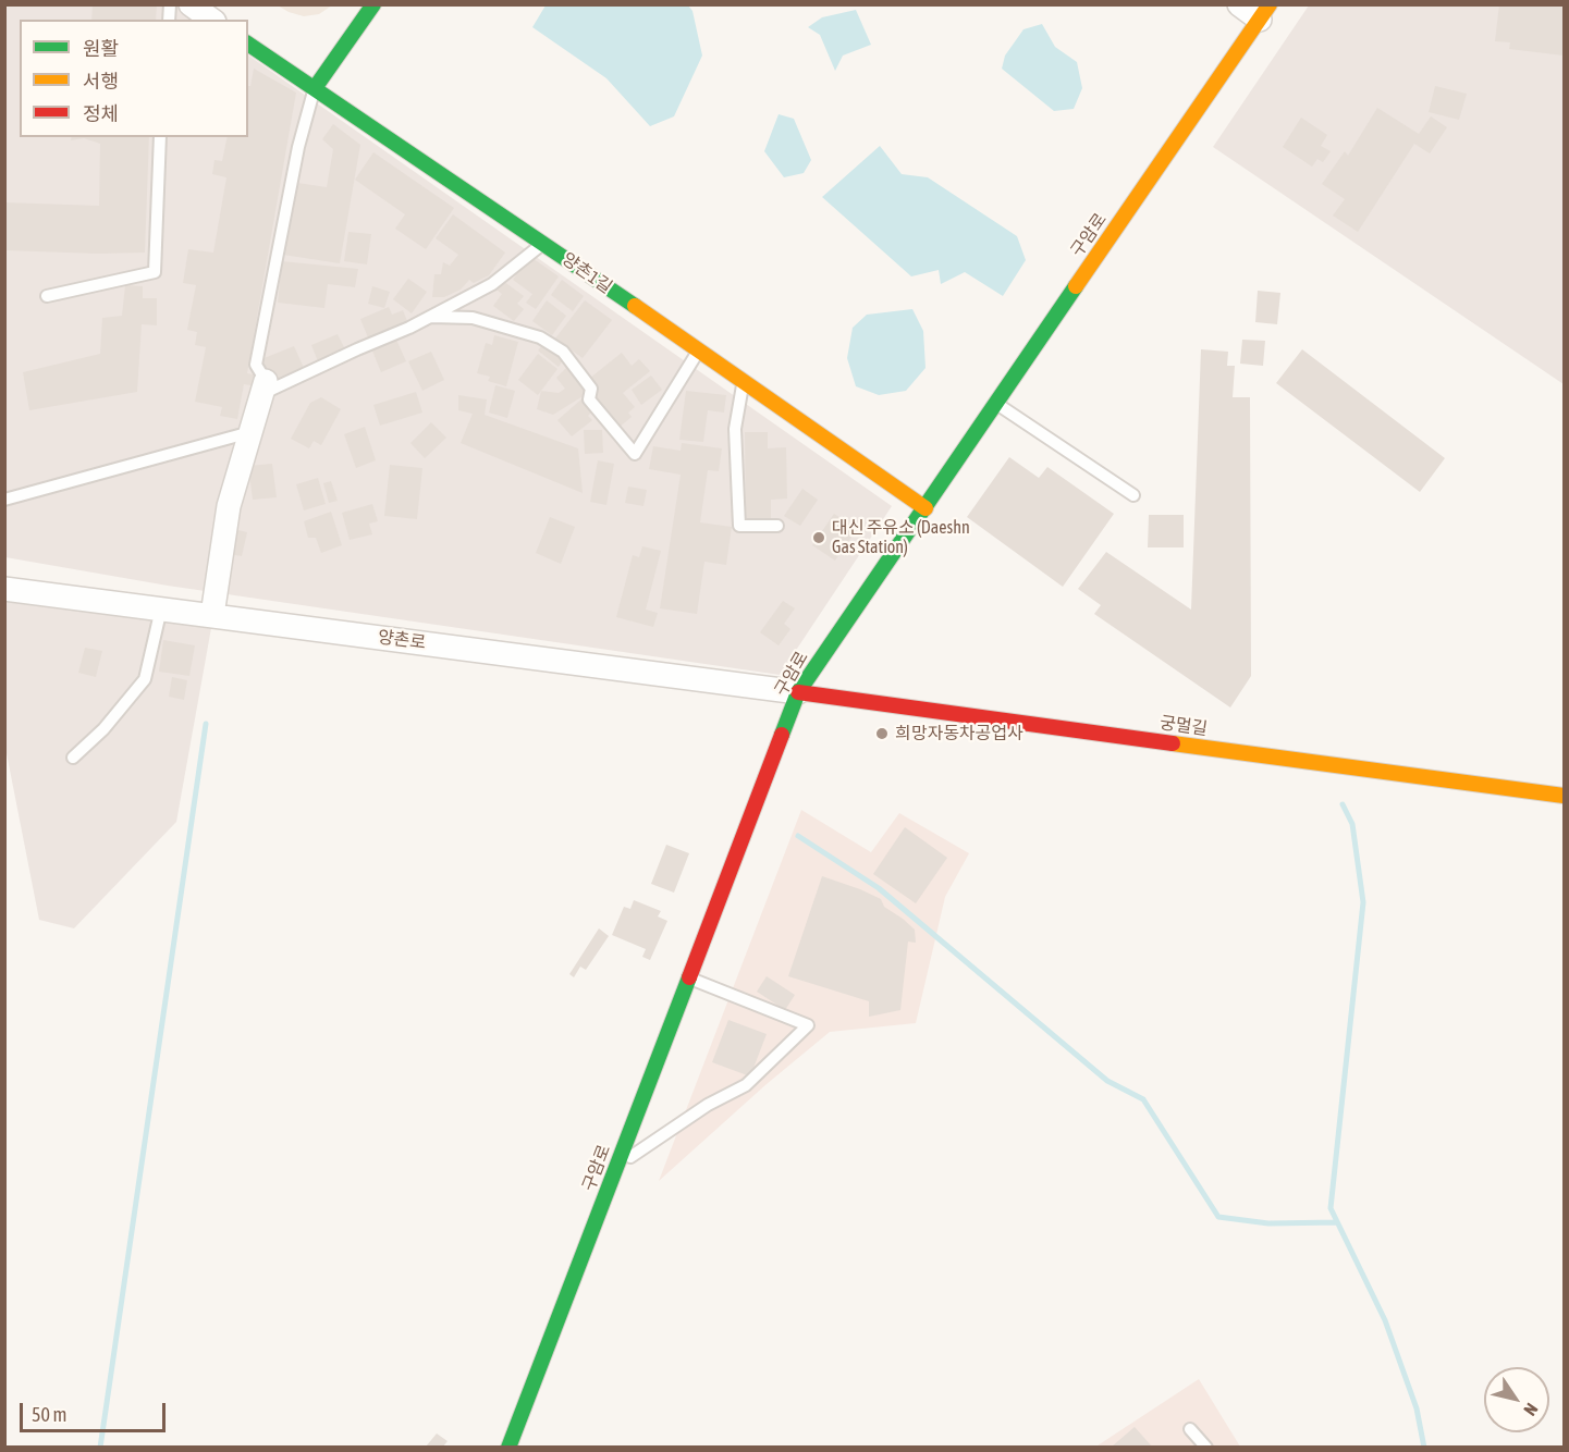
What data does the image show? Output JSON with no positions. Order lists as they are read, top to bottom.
{
  "streets": {
    "street": [
      "구암로",
      "양촌1길",
      "양촌로",
      "궁멀길"
    ]
  },
  "crossings": [
    ["구암로", "양촌1길"],
    ["구암로", "양촌로"],
    ["구암로", "궁멀길"],
    ["양촌로", "궁멀길"]
  ],
  "places": ["대신 주유소 (Daeshn Gas Station)", "희망자동차공업사"],
  "legend": ["원활", "서행", "정체"],
  "scale_bar": "50 m",
  "north": "bottom right"
}
